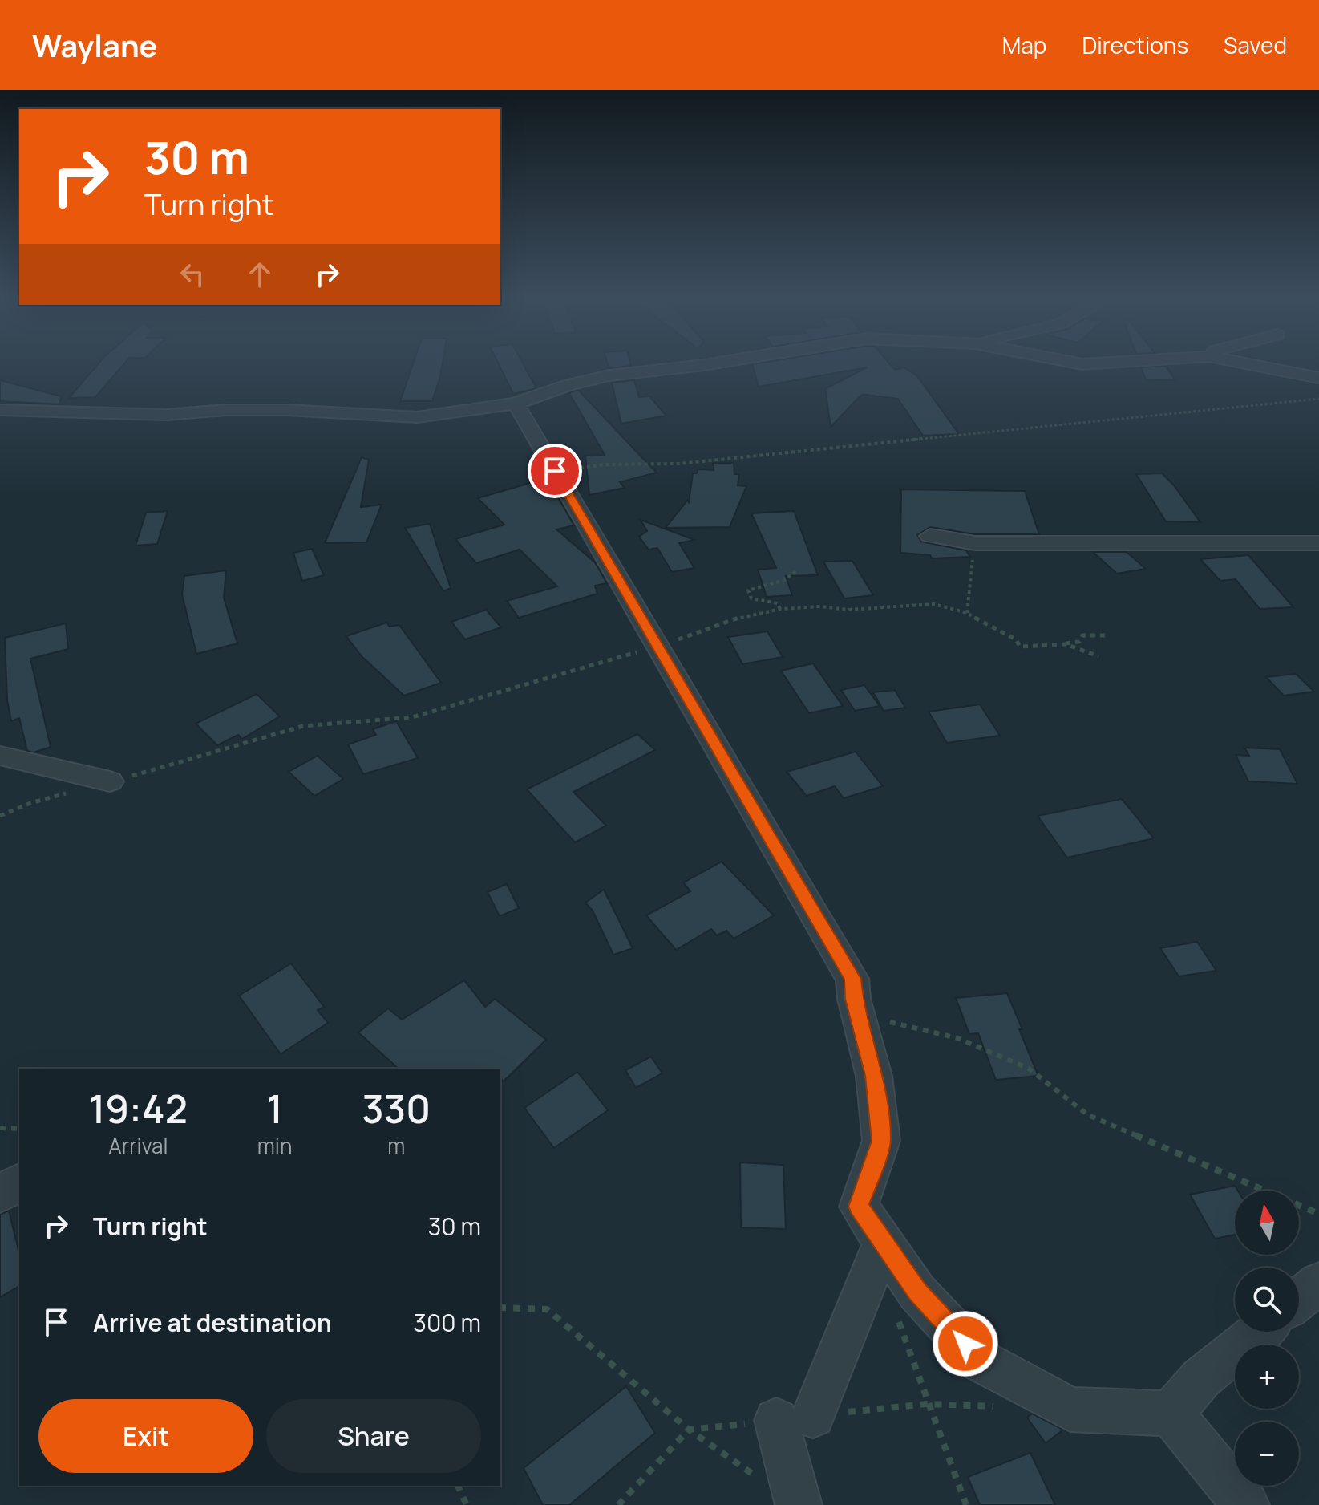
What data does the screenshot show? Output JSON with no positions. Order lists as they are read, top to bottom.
{
  "north": "top",
  "page": {
    "header": "Waylane",
    "nav": ["Map", "Directions", "Saved"],
    "turn": ["30 m", "Turn right"],
    "eta": [
      "19:42",
      "Arrival",
      "1",
      "min",
      "330",
      "m"
    ],
    "list": [
      {
        "name": "Turn right",
        "value": "30 m"
      },
      {
        "name": "Arrive at destination",
        "value": "300 m"
      }
    ],
    "map_buttons": ["+", "−"],
    "buttons": ["Exit", "Share"]
  }
}
